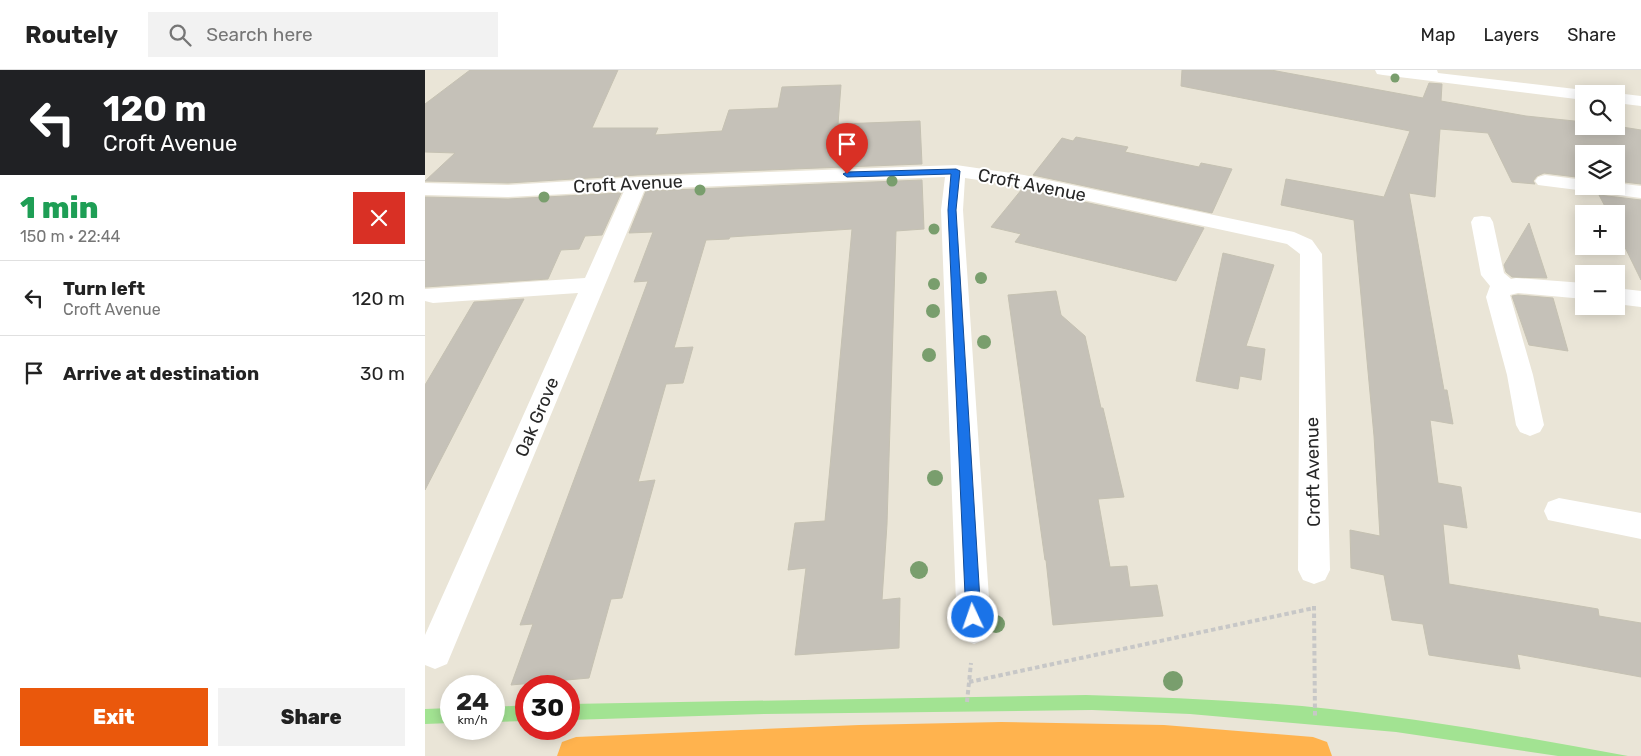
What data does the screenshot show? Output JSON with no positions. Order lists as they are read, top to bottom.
{
  "streets": {
    "street": ["Croft Avenue", "Oak Grove"]
  },
  "crossings": [
    ["Croft Avenue", "Oak Grove"]
  ],
  "page": {
    "header": "Routely",
    "search": "Search here",
    "nav": ["Map", "Layers", "Share"],
    "turn": ["120 m", "Croft Avenue"],
    "map_buttons": ["+", "−"],
    "heading": ["1 min", "150 m · 22:44"],
    "list": [
      {
        "name": "Turn left",
        "note": "Croft Avenue",
        "value": "120 m"
      },
      {
        "name": "Arrive at destination",
        "value": "30 m"
      }
    ],
    "speed": "24 km/h",
    "limit": "30",
    "buttons": ["Exit", "Share"]
  }
}
